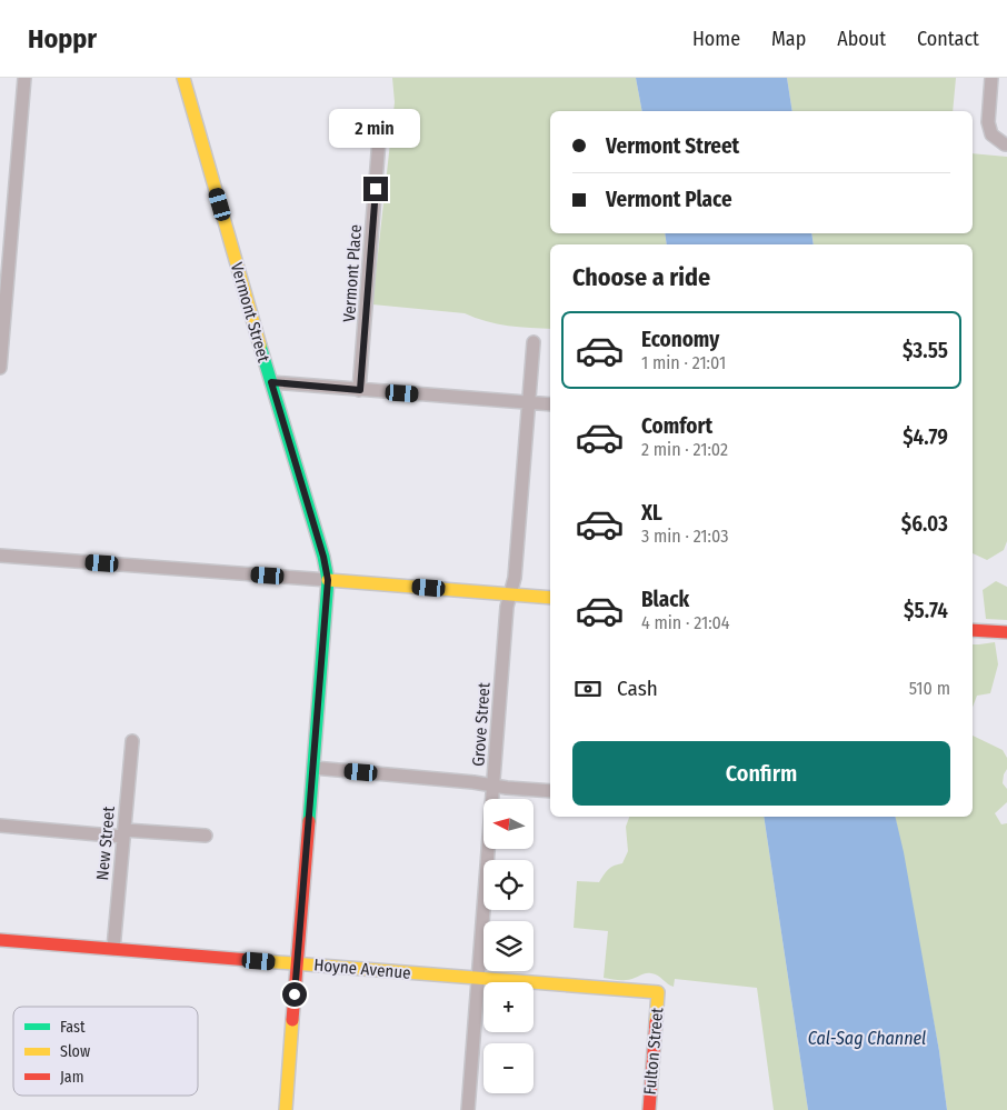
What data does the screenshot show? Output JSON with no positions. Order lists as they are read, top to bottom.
{
  "streets": {
    "street": [
      "Vermont Place",
      "Vermont Street",
      "Grove Street",
      "New Street",
      "Hoyne Avenue",
      "Fulton Street"
    ]
  },
  "crossings": [
    ["Vermont Street", "Hoyne Avenue"],
    ["Grove Street", "Hoyne Avenue"],
    ["New Street", "Hoyne Avenue"],
    ["Hoyne Avenue", "Fulton Street"]
  ],
  "water": ["Cal-Sag Channel"],
  "legend": ["Fast", "Slow", "Jam"],
  "north": "left",
  "page": {
    "header": "Hoppr",
    "nav": [
      "Home",
      "Map",
      "About",
      "Contact"
    ],
    "bubble": "2 min",
    "banner": ["Vermont Street", "Vermont Place"],
    "heading": "Choose a ride",
    "list": [
      {
        "name": "Economy",
        "note": "1 min · 21:01",
        "value": "$3.55"
      },
      {
        "name": "Comfort",
        "note": "2 min · 21:02",
        "value": "$4.79"
      },
      {
        "name": "XL",
        "note": "3 min · 21:03",
        "value": "$6.03"
      },
      {
        "name": "Black",
        "note": "4 min · 21:04",
        "value": "$5.74"
      }
    ],
    "pay": ["Cash", "510 m"],
    "buttons": "Confirm",
    "map_buttons": ["+", "−"]
  }
}
